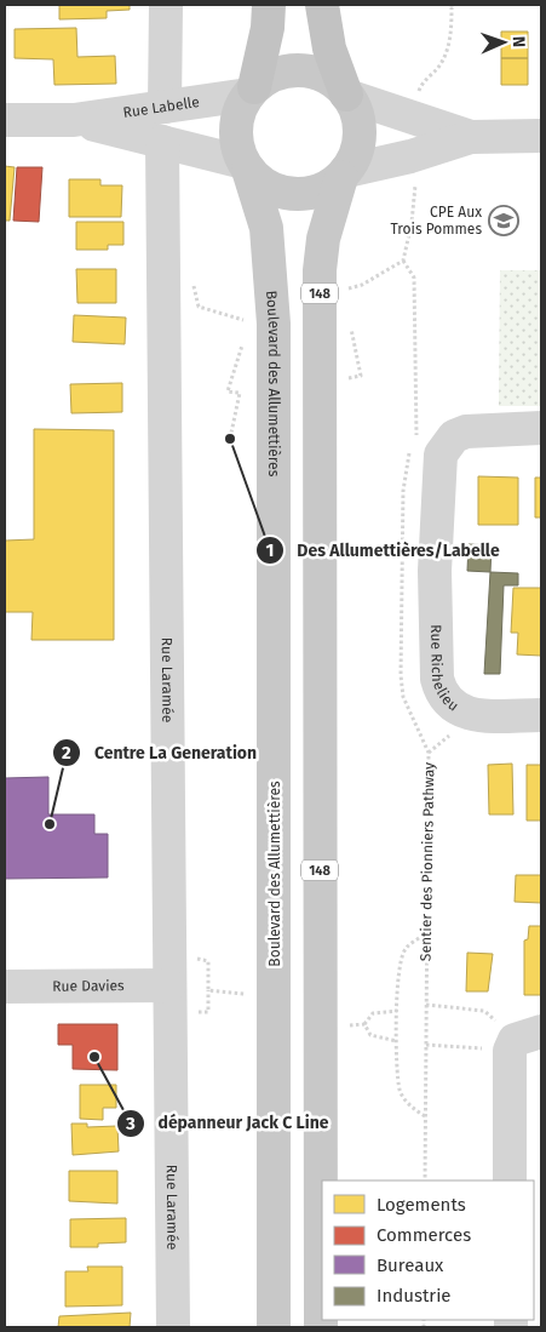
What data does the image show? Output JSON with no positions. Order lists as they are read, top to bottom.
{
  "streets": {
    "main road": ["148", "Boulevard des Allumettières"],
    "street": [
      "Rue Labelle",
      "Rue Richelieu",
      "Rue Laramée",
      "Rue Davies"
    ],
    "path": ["Sentier des Pionniers Pathway"]
  },
  "crossings": [
    ["Rue Labelle", "148"],
    ["Rue Labelle", "Boulevard des Allumettières"],
    ["Rue Labelle", "Rue Laramée"],
    ["148", "Boulevard des Allumettières"],
    ["Rue Laramée", "Rue Davies"]
  ],
  "places": {
    "school or university": ["CPE Aux Trois Pommes"],
    "other": ["Des Allumettières/Labelle", "Centre La Generation", "dépanneur Jack C Line"]
  },
  "legend": [
    "Logements",
    "Commerces",
    "Bureaux",
    "Industrie"
  ],
  "north": "right"
}
